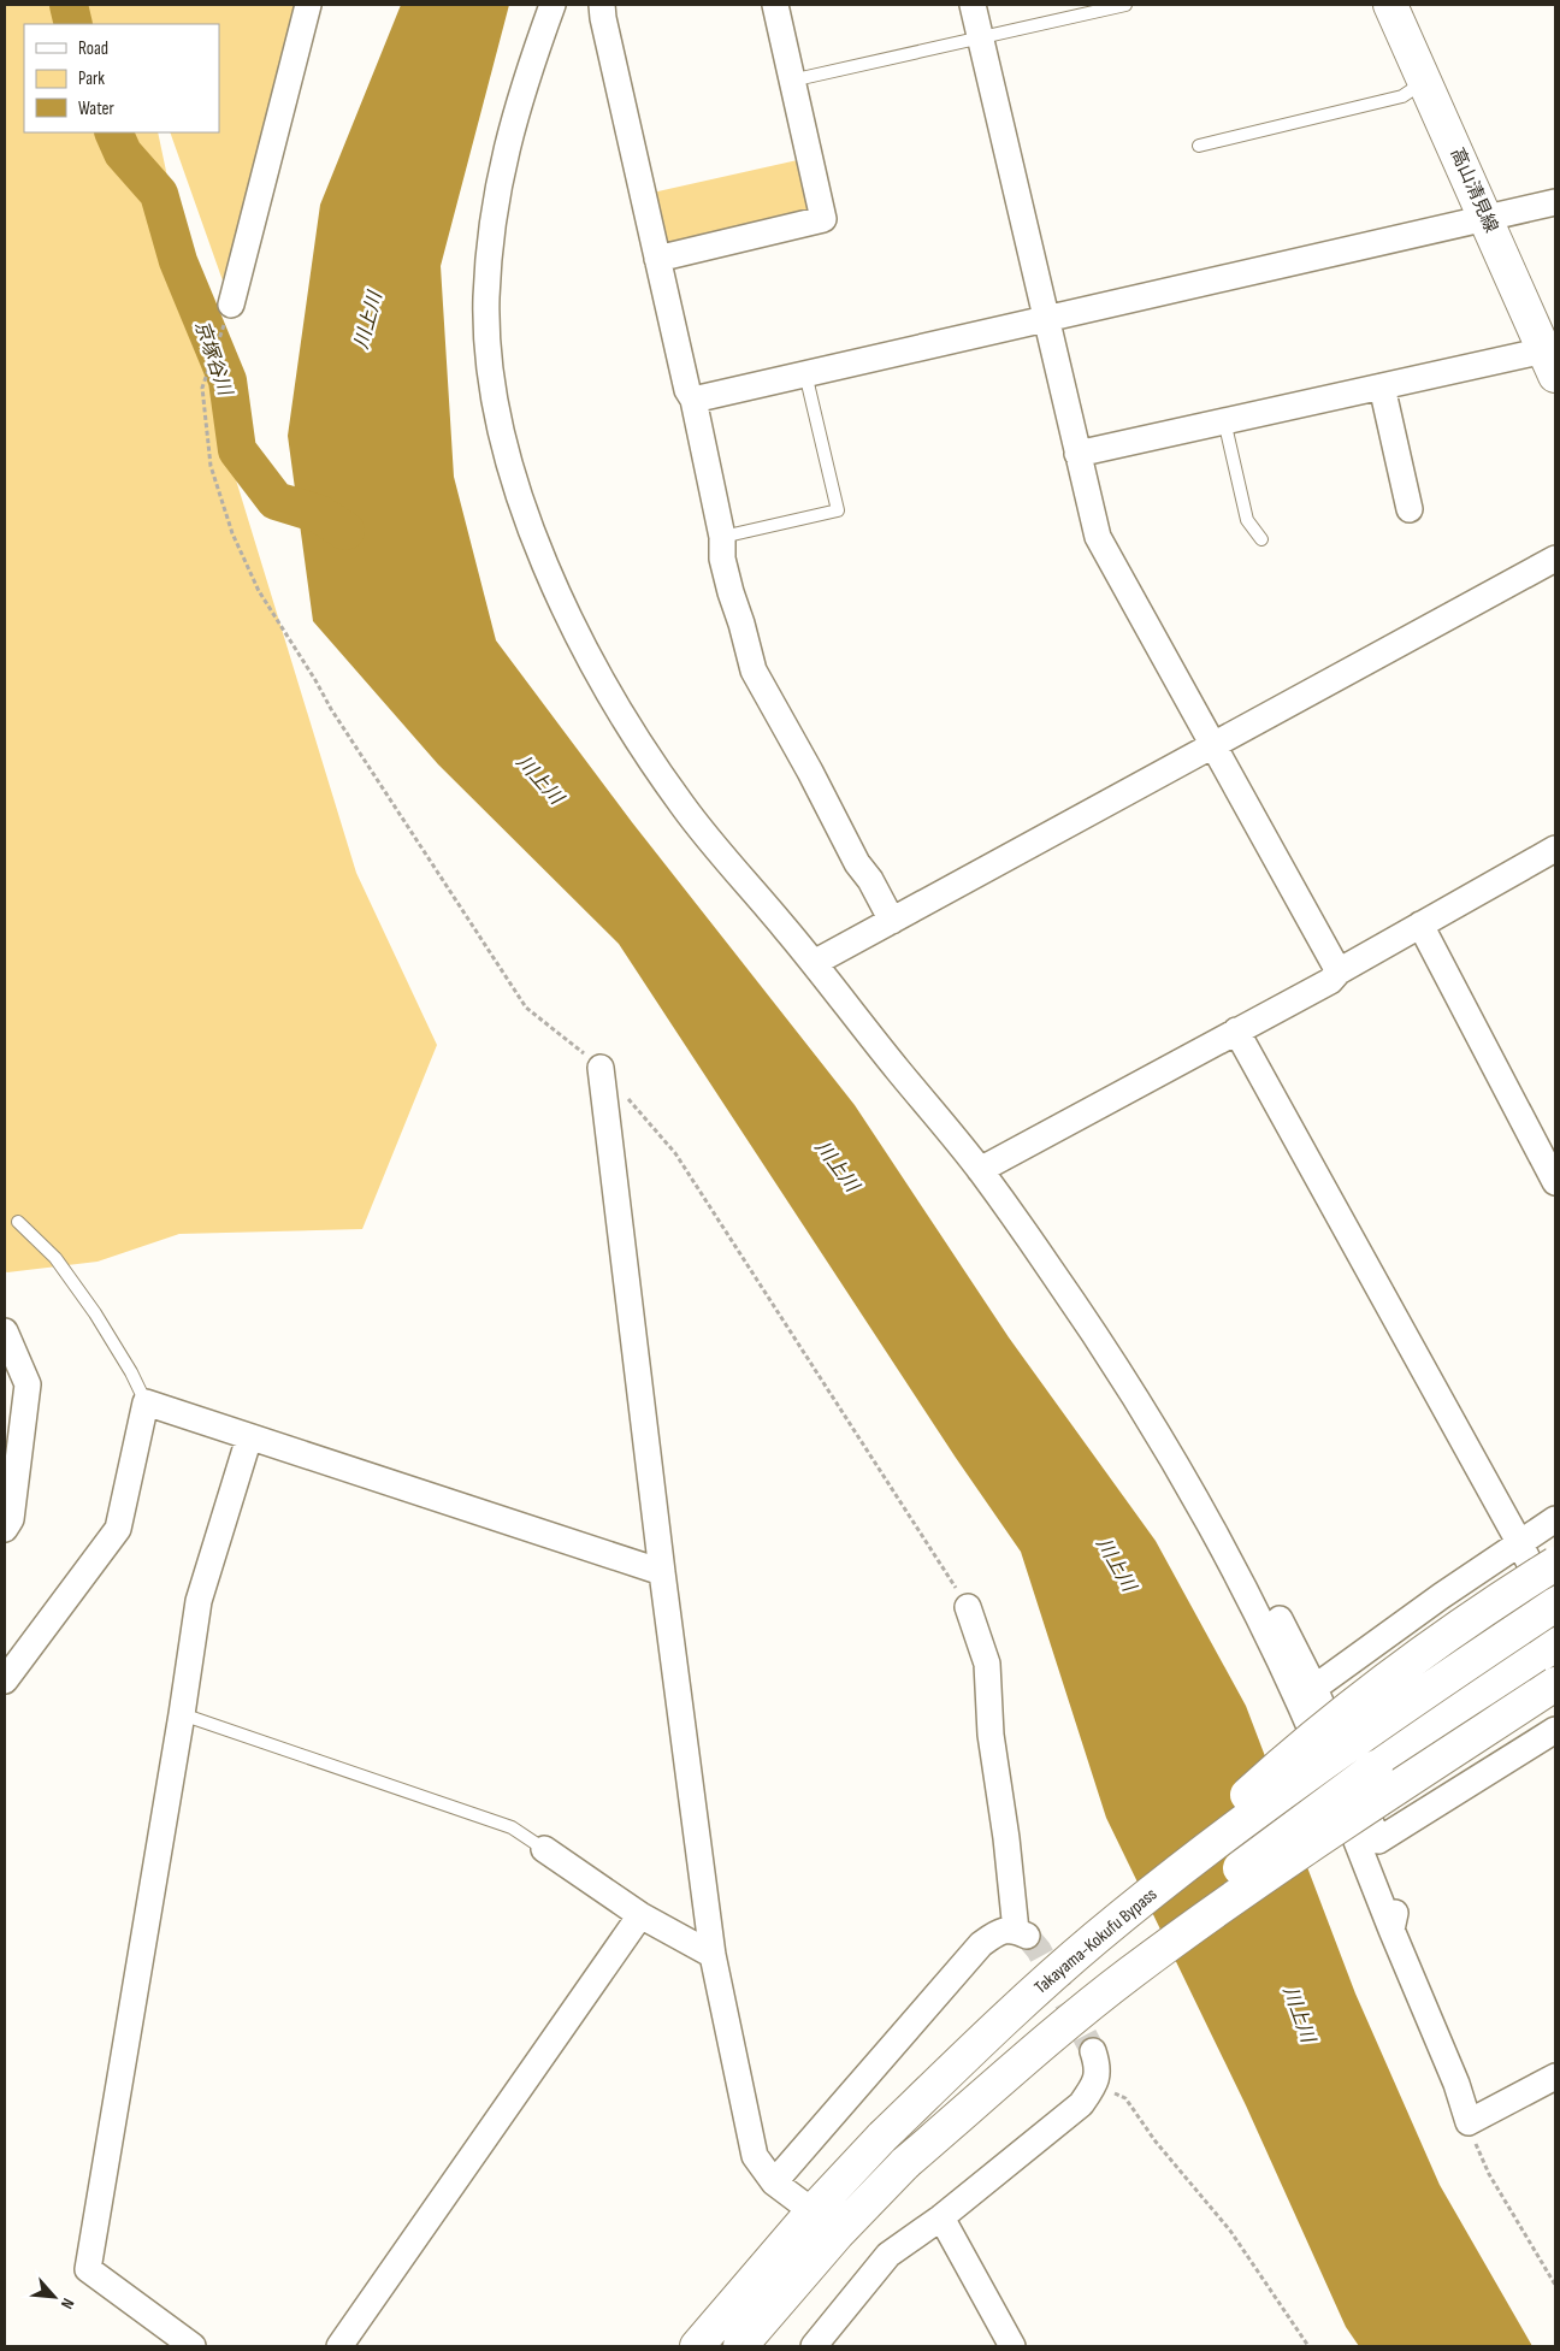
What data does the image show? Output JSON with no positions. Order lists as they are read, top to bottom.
{
  "streets": {
    "main road": ["高山清見線", "Takayama-Kokufu Bypass"]
  },
  "water": ["川上川", "京塚谷川"],
  "legend": ["Road", "Park", "Water"],
  "north": "bottom right"
}
